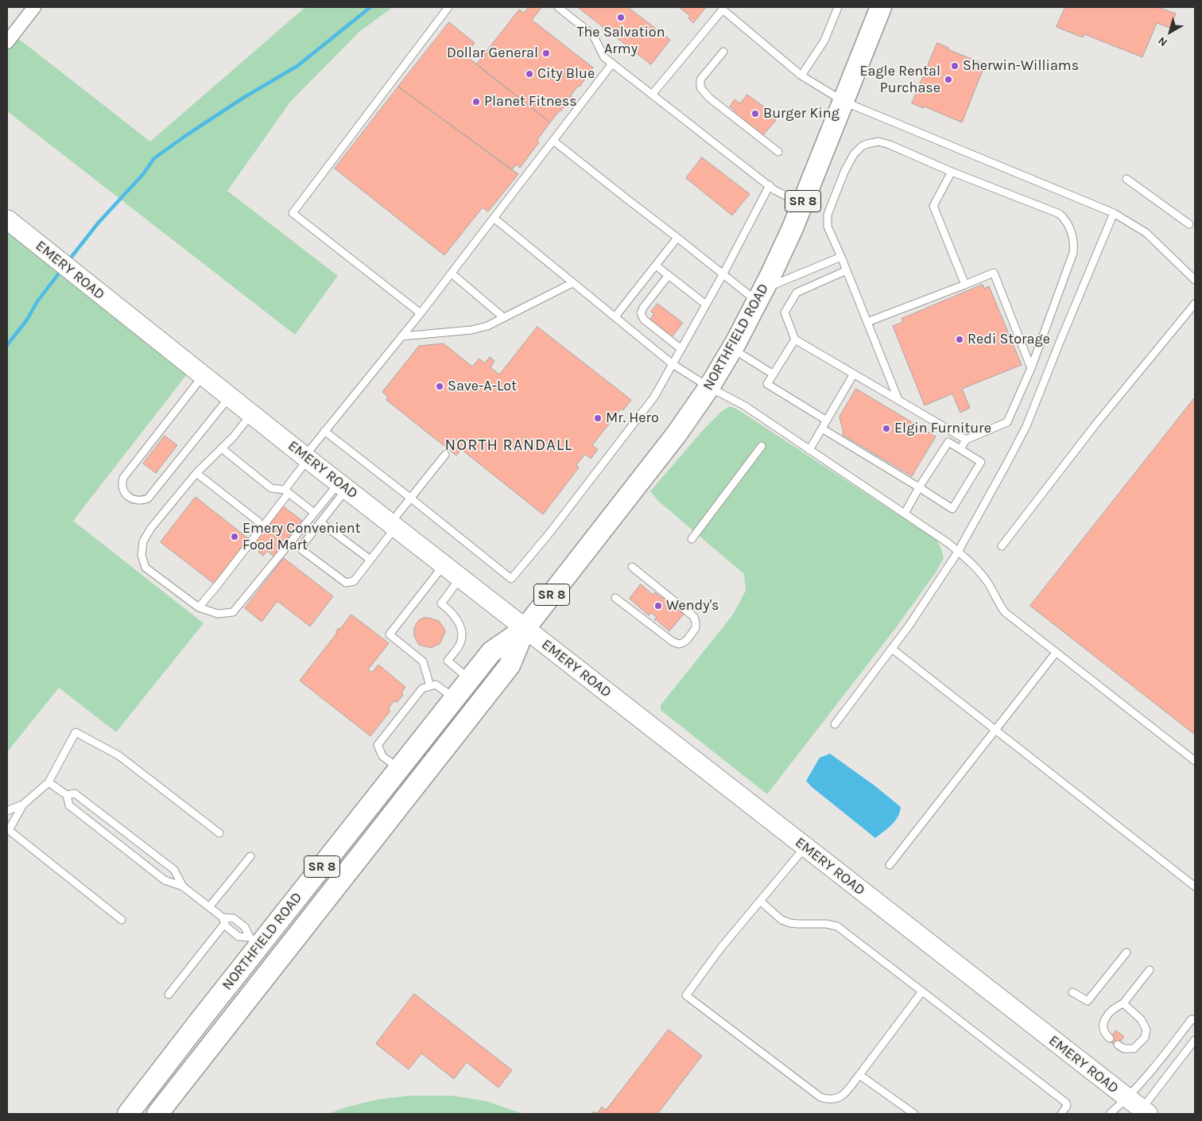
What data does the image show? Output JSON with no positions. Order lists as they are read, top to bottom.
{
  "streets": {
    "main road": ["SR 8", "EMERY ROAD", "NORTHFIELD ROAD"]
  },
  "crossings": [
    ["EMERY ROAD", "NORTHFIELD ROAD"]
  ],
  "districts": ["NORTH RANDALL"],
  "places": [
    "The Salvation Army",
    "Dollar General",
    "Sherwin-Williams",
    "City Blue",
    "Eagle Rental Purchase",
    "Planet Fitness",
    "Burger King",
    "Redi Storage",
    "Save-A-Lot",
    "Mr. Hero",
    "Elgin Furniture",
    "Emery Convenient Food Mart",
    "Wendy's"
  ],
  "north": "bottom left"
}
